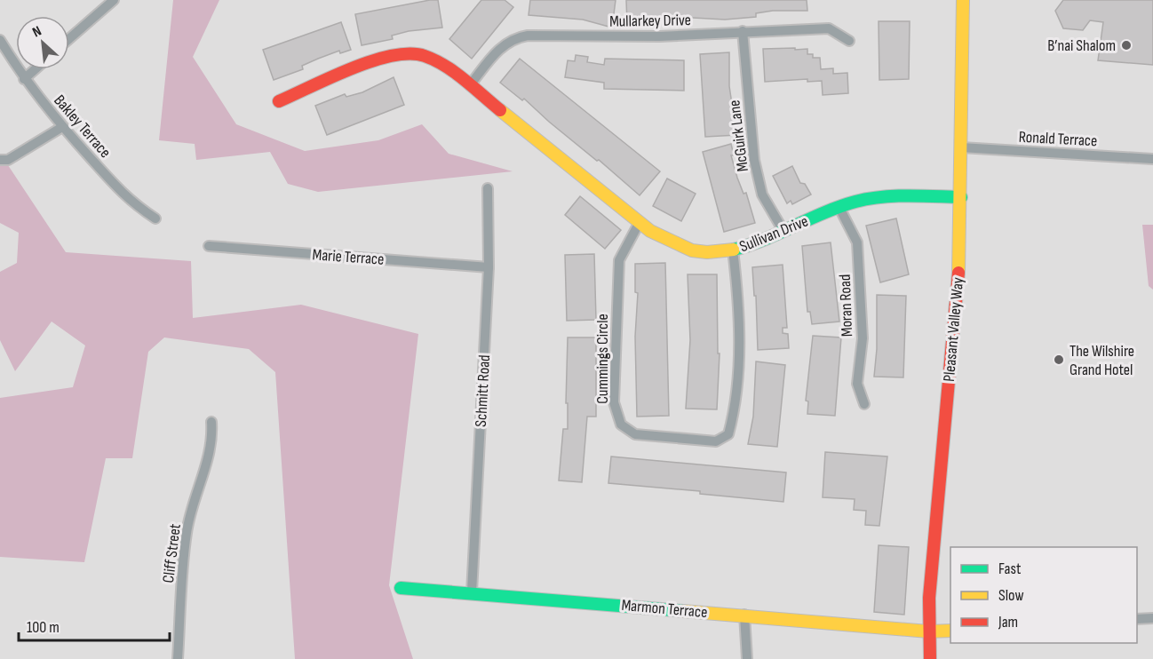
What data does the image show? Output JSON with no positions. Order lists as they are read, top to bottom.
{
  "streets": {
    "street": [
      "Mullarkey Drive",
      "Bakley Terrace",
      "McGuirk Lane",
      "Ronald Terrace",
      "Sullivan Drive",
      "Marie Terrace",
      "Moran Road",
      "Pleasant Valley Way",
      "Cummings Circle",
      "Schmitt Road",
      "Cliff Street",
      "Marmon Terrace"
    ]
  },
  "crossings": [
    ["Mullarkey Drive", "McGuirk Lane"],
    ["Mullarkey Drive", "Sullivan Drive"],
    ["McGuirk Lane", "Sullivan Drive"],
    ["Ronald Terrace", "Pleasant Valley Way"],
    ["Sullivan Drive", "Moran Road"],
    ["Sullivan Drive", "Pleasant Valley Way"],
    ["Sullivan Drive", "Cummings Circle"],
    ["Marie Terrace", "Schmitt Road"],
    ["Pleasant Valley Way", "Marmon Terrace"],
    ["Schmitt Road", "Marmon Terrace"]
  ],
  "places": ["B’nai Shalom", "The Wilshire Grand Hotel"],
  "legend": ["Fast", "Slow", "Jam"],
  "scale_bar": "100 m",
  "north": "top left"
}
